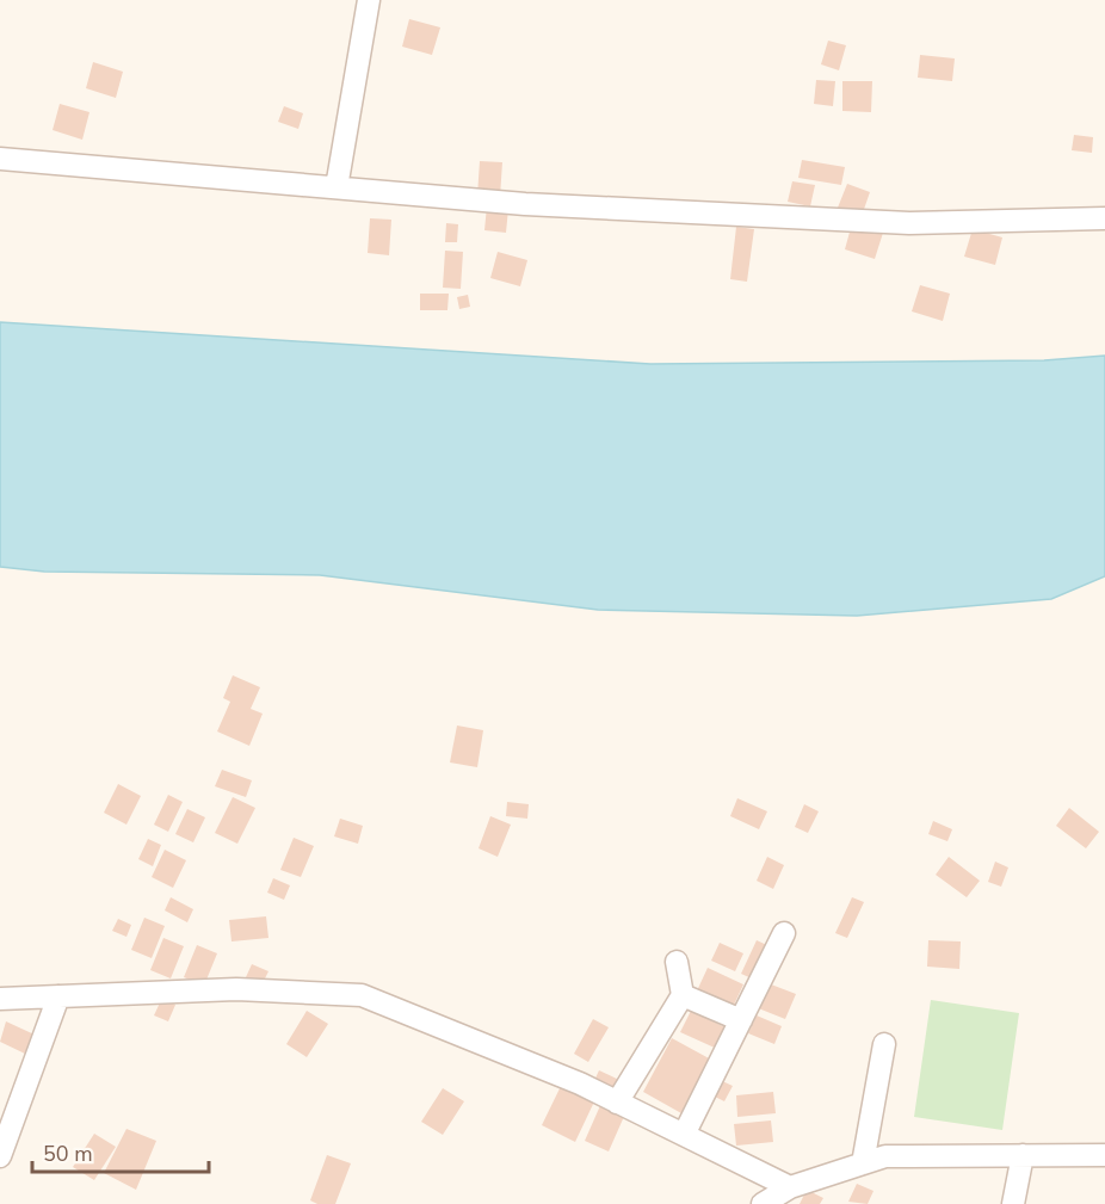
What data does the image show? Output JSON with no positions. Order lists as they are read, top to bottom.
{
  "scale_bar": "50 m"
}
